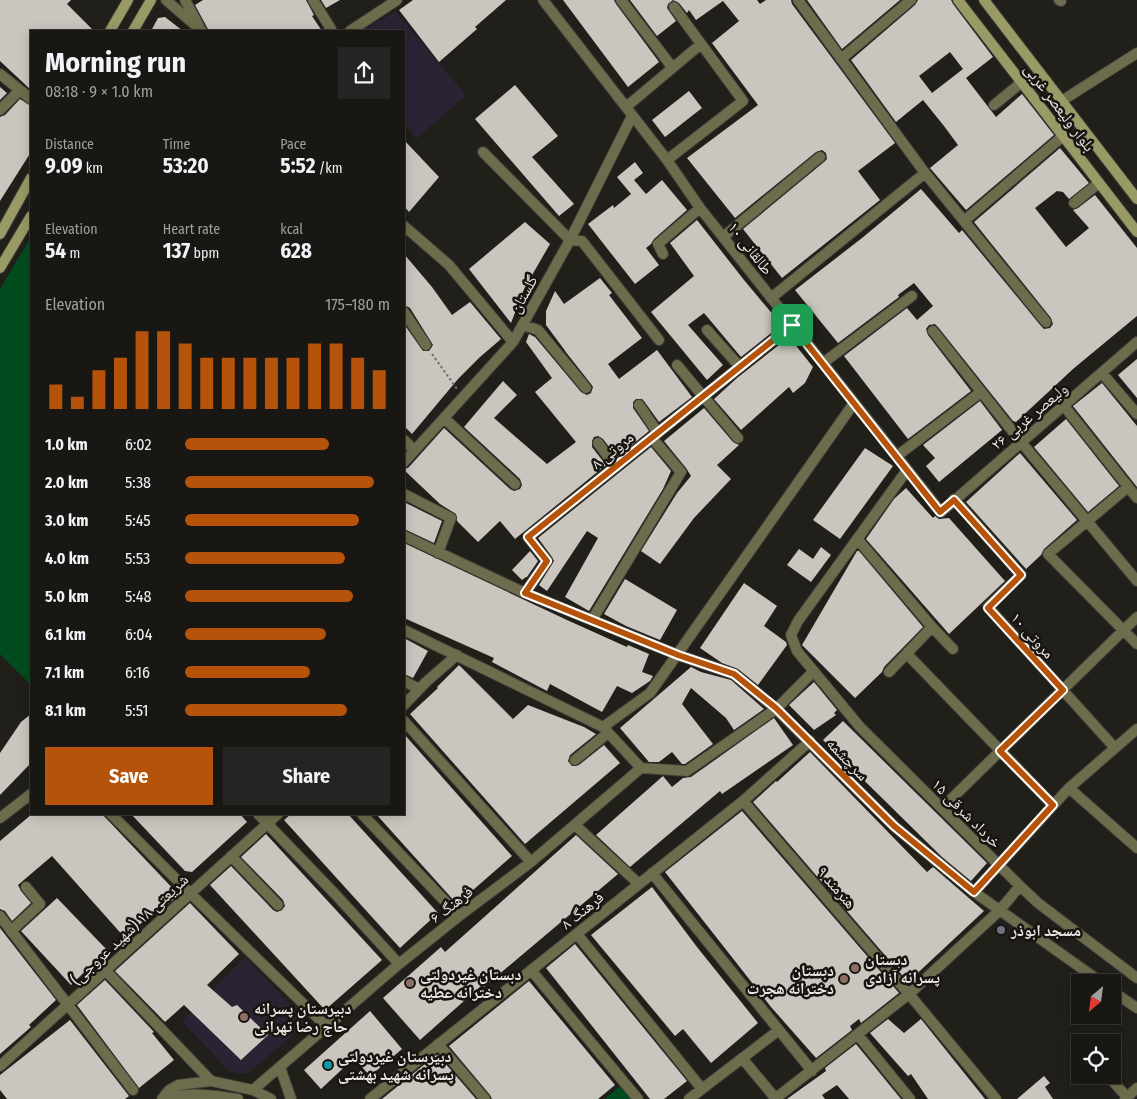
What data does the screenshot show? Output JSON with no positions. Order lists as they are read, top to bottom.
{
  "streets": {
    "street": [
      "بلوار ولیعصر غربی",
      "طالقانی ۱۰",
      "گلستان",
      "ولیعصر غربی ۲۶",
      "مروتی ۸",
      "مروتی ۱۰",
      "سرچشمه",
      "۱۵ خرداد شرقی",
      "هنرمند ۹",
      "فرهنگ ۶",
      "فرهنگ ۸",
      "شریعتی ۱۸ (شهید عروجی)"
    ]
  },
  "crossings": [
    ["طالقانی ۱۰", "گلستان"],
    ["طالقانی ۱۰", "ولیعصر غربی ۲۶"],
    ["طالقانی ۱۰", "مروتی ۸"],
    ["ولیعصر غربی ۲۶", "مروتی ۱۰"],
    ["مروتی ۸", "سرچشمه"],
    ["سرچشمه", "فرهنگ ۸"],
    ["هنرمند ۹", "فرهنگ ۸"]
  ],
  "places": [
    "مسجد ابوذر",
    "دبستان پسرانه آزادی",
    "دبستان دخترانه هجرت",
    "دبستان غیردولتی دخترانه عطیه",
    "دبیرستان پسرانه حاج رضا تهرانی",
    "دبیرستان غیردولتی پسرانه شهید بهشتی"
  ],
  "north": "bottom left",
  "page": {
    "heading": ["Morning run", "08:18 · 9 × 1.0 km"],
    "stats": [
      ["Distance", "9.09 km"],
      ["Time", "53:20"],
      ["Pace", "5:52 /km"],
      ["Elevation", "54 m"],
      ["Heart rate", "137 bpm"],
      ["kcal", "628"]
    ],
    "chart": ["Elevation", "175–180 m"],
    "list": [
      {
        "name": "1.0 km",
        "note": "6:02"
      },
      {
        "name": "2.0 km",
        "note": "5:38"
      },
      {
        "name": "3.0 km",
        "note": "5:45"
      },
      {
        "name": "4.0 km",
        "note": "5:53"
      },
      {
        "name": "5.0 km",
        "note": "5:48"
      },
      {
        "name": "6.1 km",
        "note": "6:04"
      },
      {
        "name": "7.1 km",
        "note": "6:16"
      },
      {
        "name": "8.1 km",
        "note": "5:51"
      }
    ],
    "buttons": ["Save", "Share"]
  }
}
